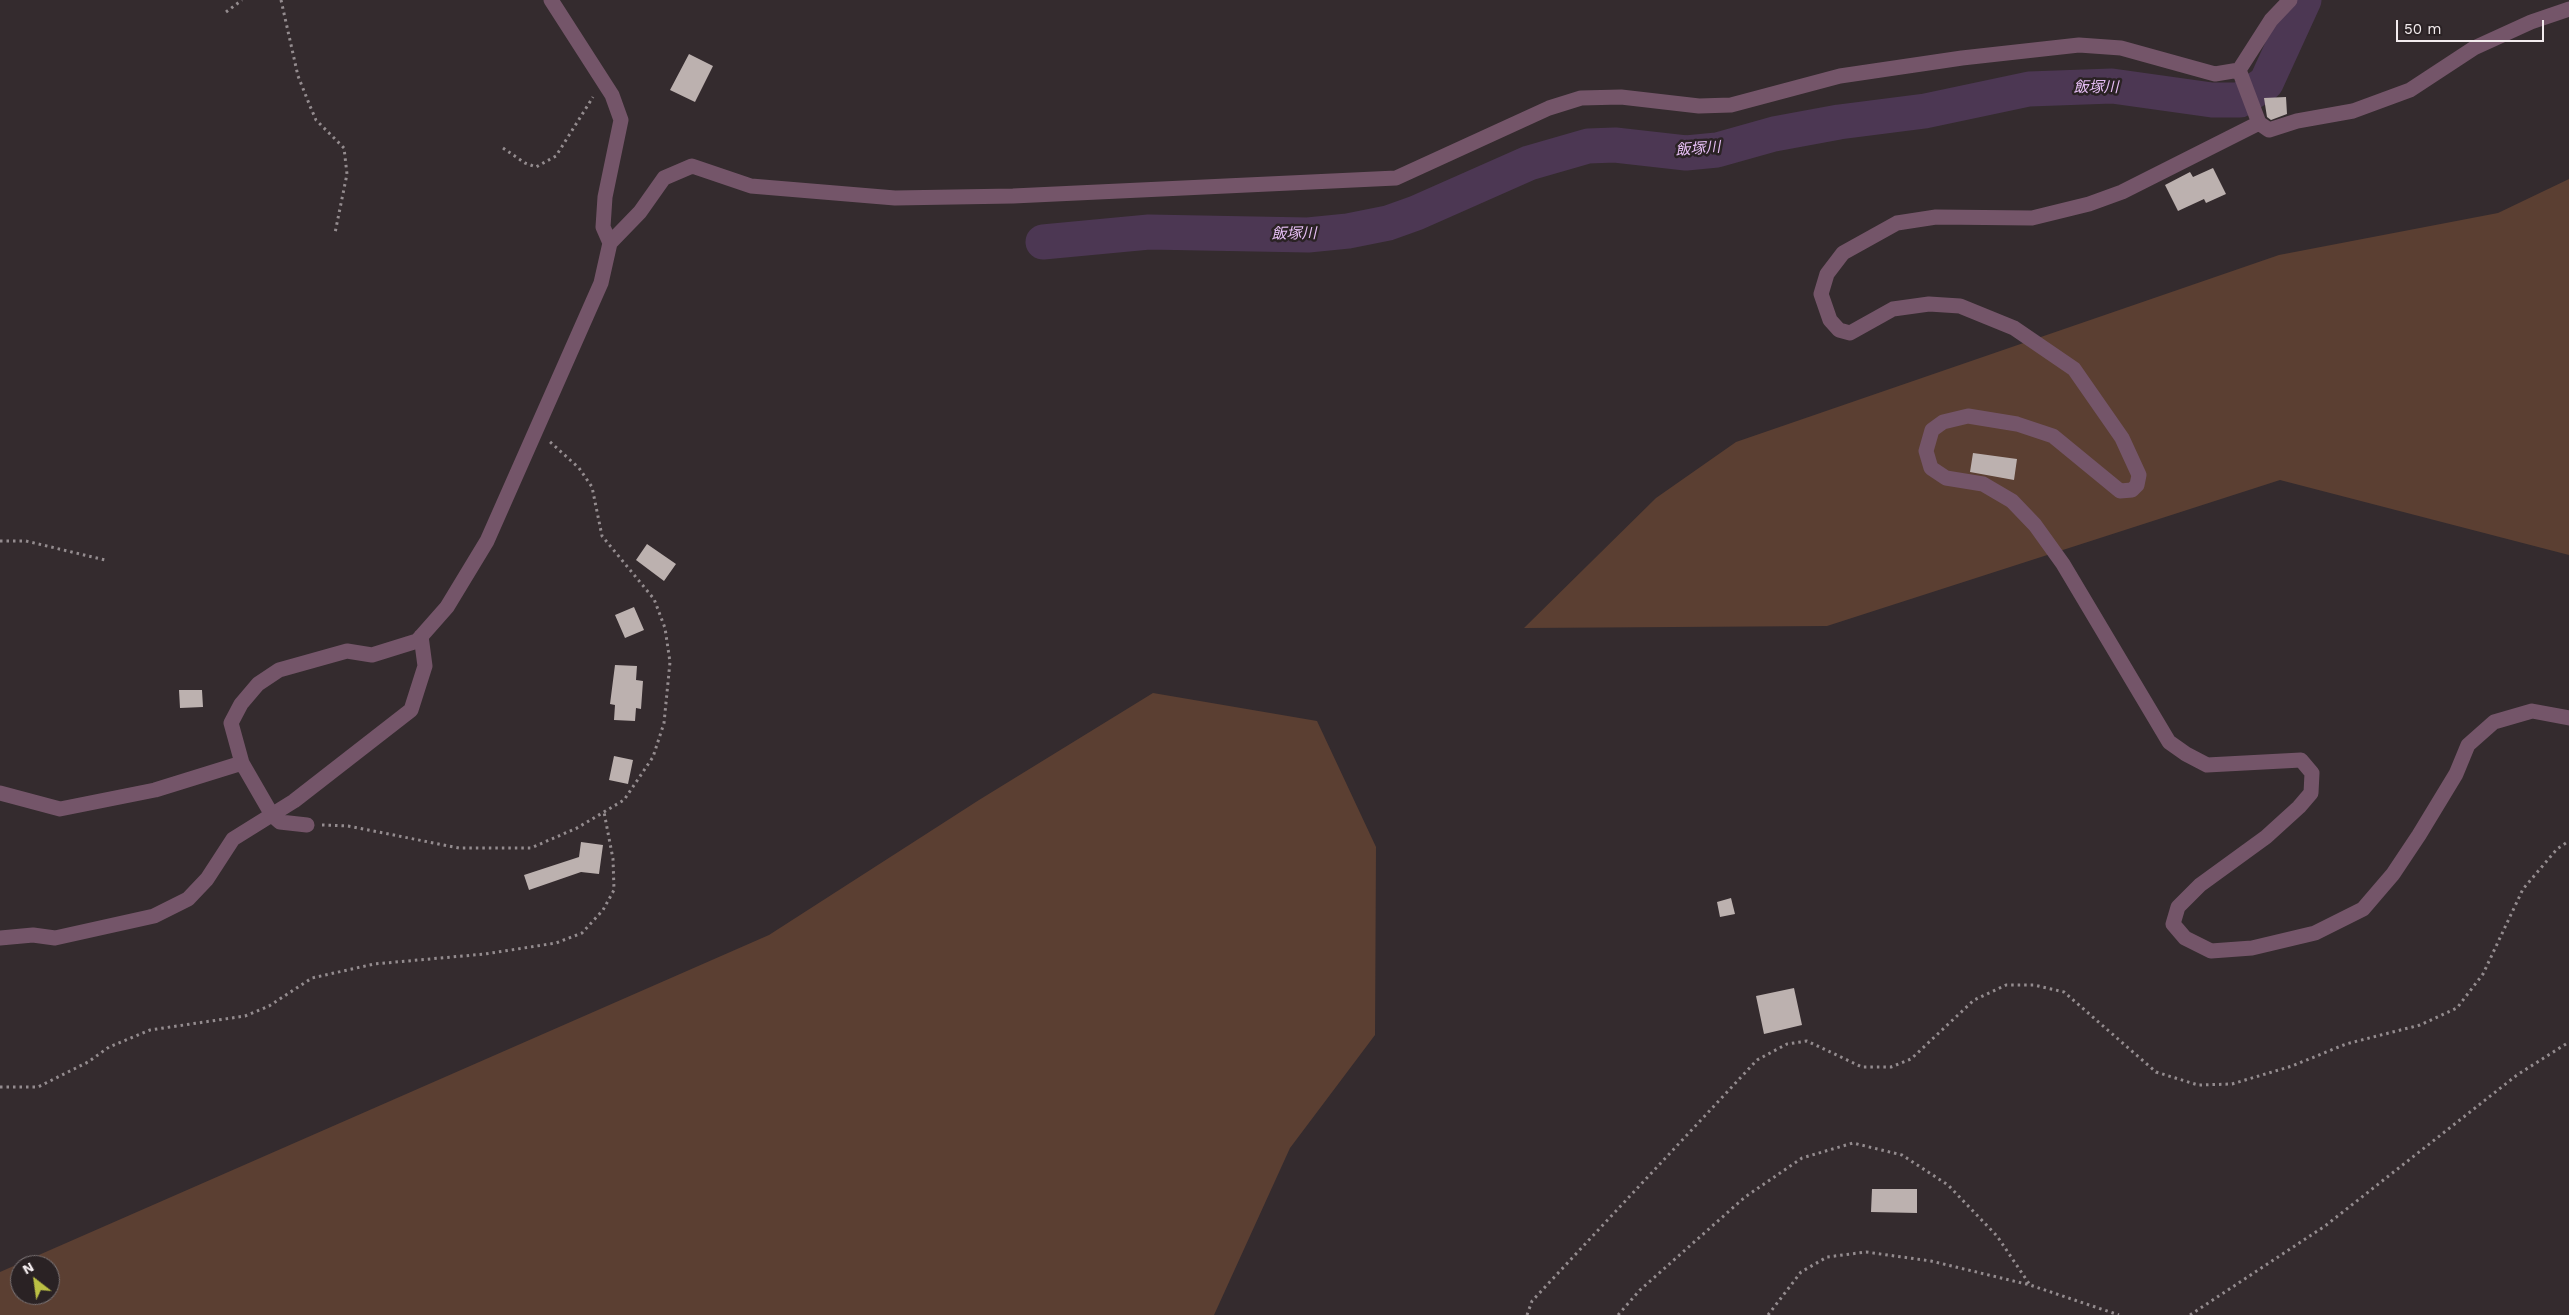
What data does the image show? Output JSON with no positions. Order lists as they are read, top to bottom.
{
  "water": ["飯塚川"],
  "scale_bar": "50 m",
  "north": "top left"
}
